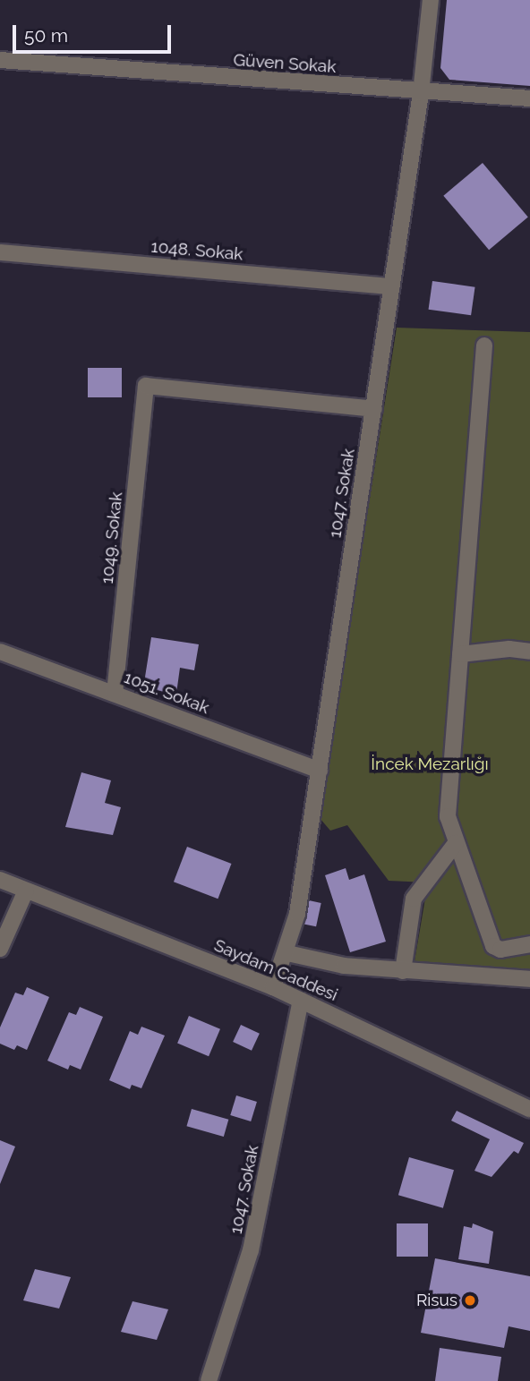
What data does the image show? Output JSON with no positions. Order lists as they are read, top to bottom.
{
  "streets": {
    "street": [
      "Güven Sokak",
      "1048. Sokak",
      "1047. Sokak",
      "1049. Sokak",
      "1051. Sokak",
      "Saydam Caddesi"
    ]
  },
  "crossings": [
    ["Güven Sokak", "1047. Sokak"],
    ["1048. Sokak", "1047. Sokak"],
    ["1047. Sokak", "1049. Sokak"],
    ["1047. Sokak", "1051. Sokak"],
    ["1047. Sokak", "Saydam Caddesi"],
    ["1049. Sokak", "1051. Sokak"]
  ],
  "parks": ["İncek Mezarlığı"],
  "places": ["Risus"],
  "scale_bar": "50 m"
}
